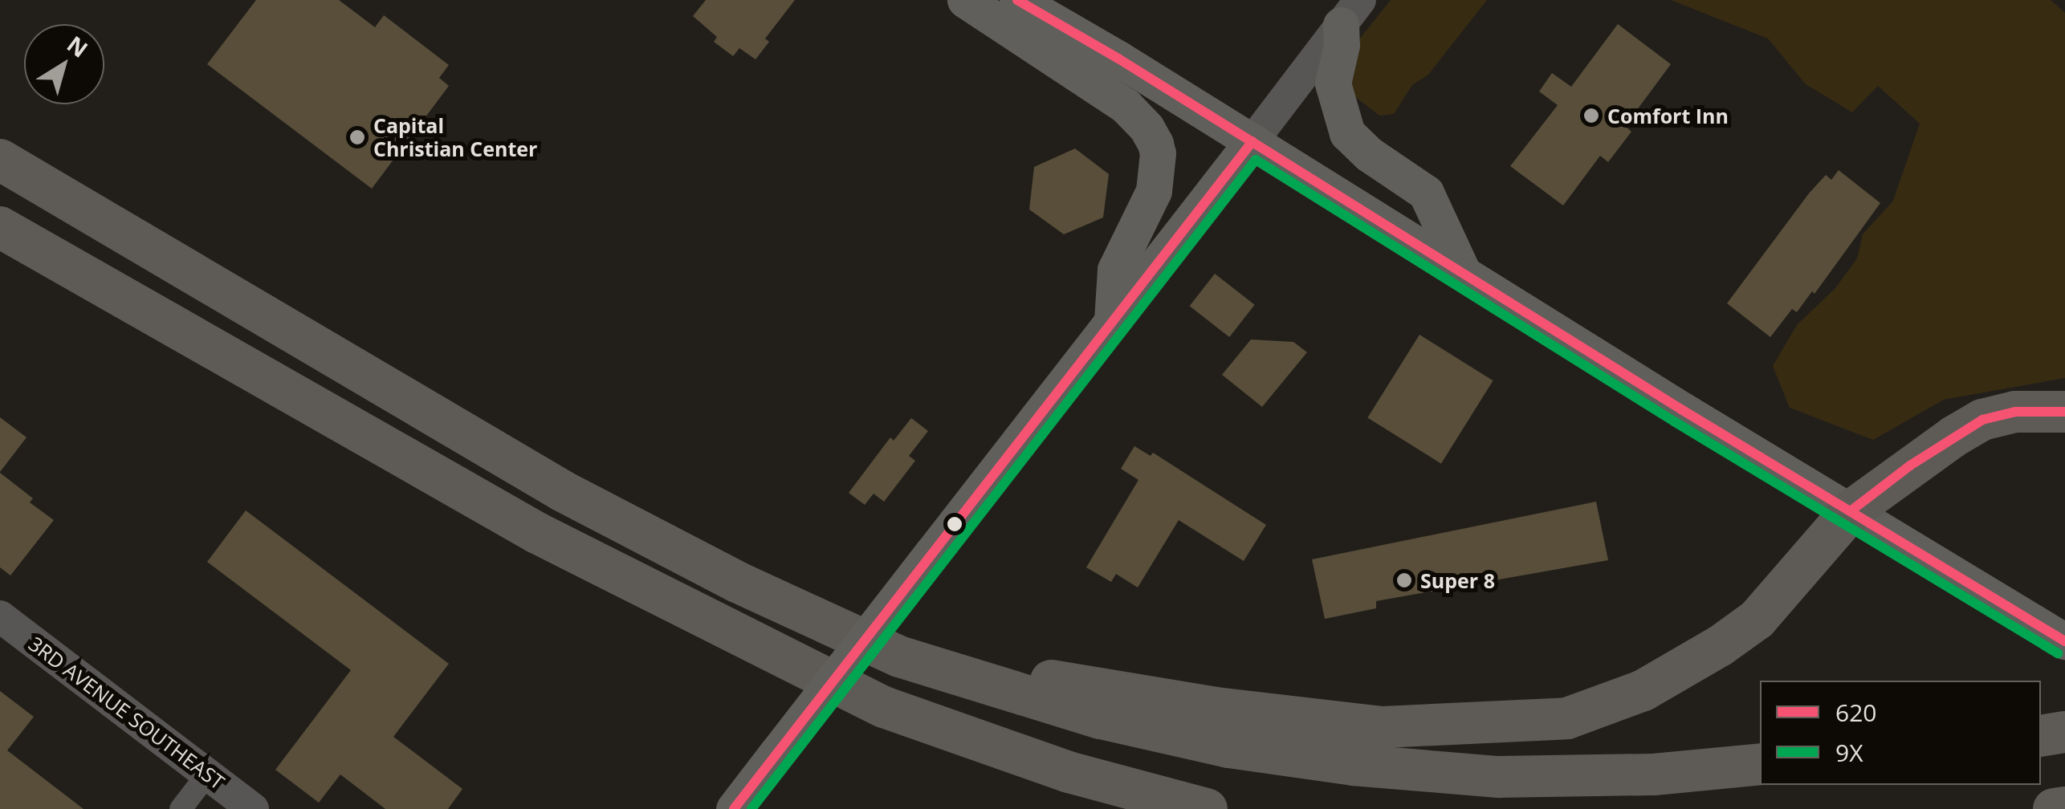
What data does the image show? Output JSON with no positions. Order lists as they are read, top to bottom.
{
  "streets": {
    "street": ["3RD AVENUE SOUTHEAST"]
  },
  "places": ["Comfort Inn", "Capital Christian Center", "Super 8"],
  "lines": ["transit line 620", "transit line 9X"],
  "legend": ["620", "9X"],
  "north": "top right"
}
